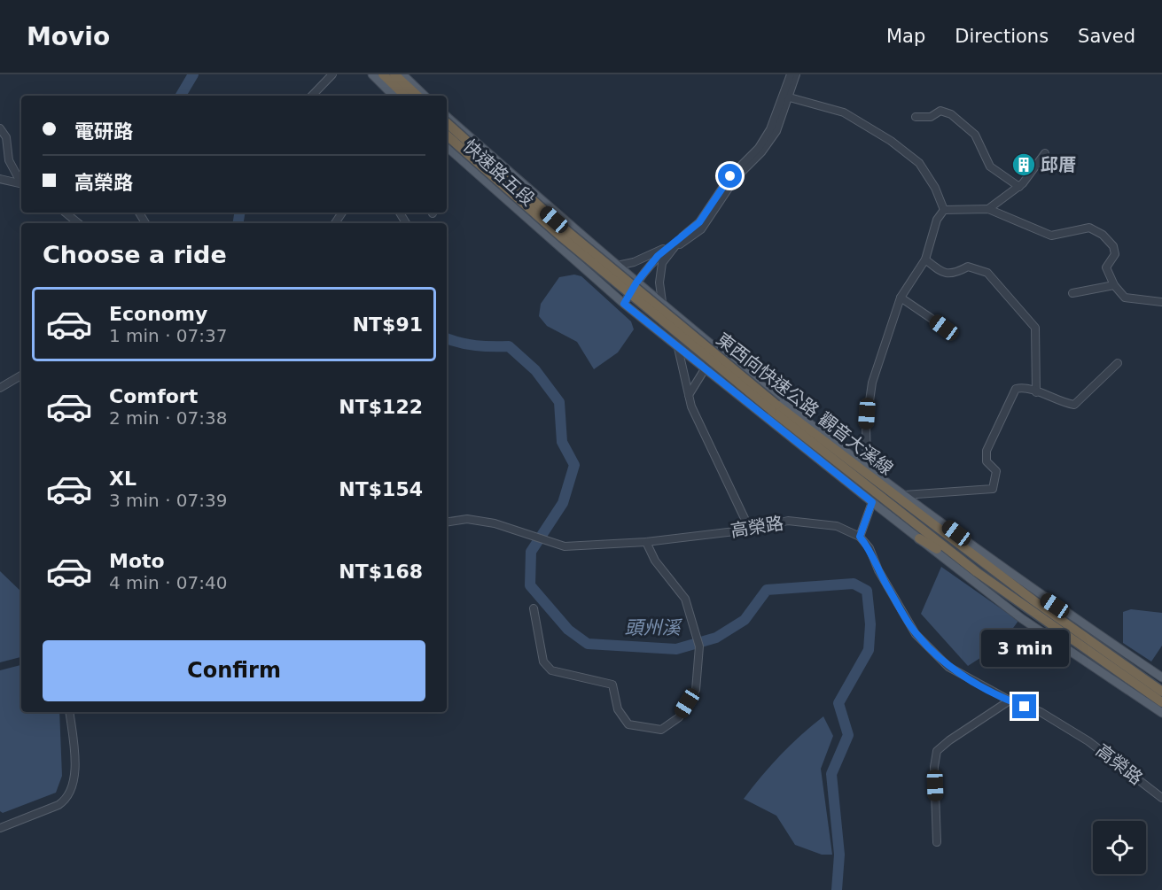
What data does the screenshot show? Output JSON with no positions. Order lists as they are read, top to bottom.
{
  "streets": {
    "highway": ["東西向快速公路 觀音大溪線"],
    "main road": ["快速路五段"],
    "street": ["高榮路"]
  },
  "water": ["頭州溪"],
  "places": {
    "building": ["邱厝"]
  },
  "page": {
    "header": "Movio",
    "nav": ["Map", "Directions", "Saved"],
    "banner": ["電研路", "高榮路"],
    "heading": "Choose a ride",
    "list": [
      {
        "name": "Economy",
        "note": "1 min · 07:37",
        "value": "NT$91"
      },
      {
        "name": "Comfort",
        "note": "2 min · 07:38",
        "value": "NT$122"
      },
      {
        "name": "XL",
        "note": "3 min · 07:39",
        "value": "NT$154"
      },
      {
        "name": "Moto",
        "note": "4 min · 07:40",
        "value": "NT$168"
      }
    ],
    "bubble": "3 min",
    "buttons": "Confirm"
  }
}
